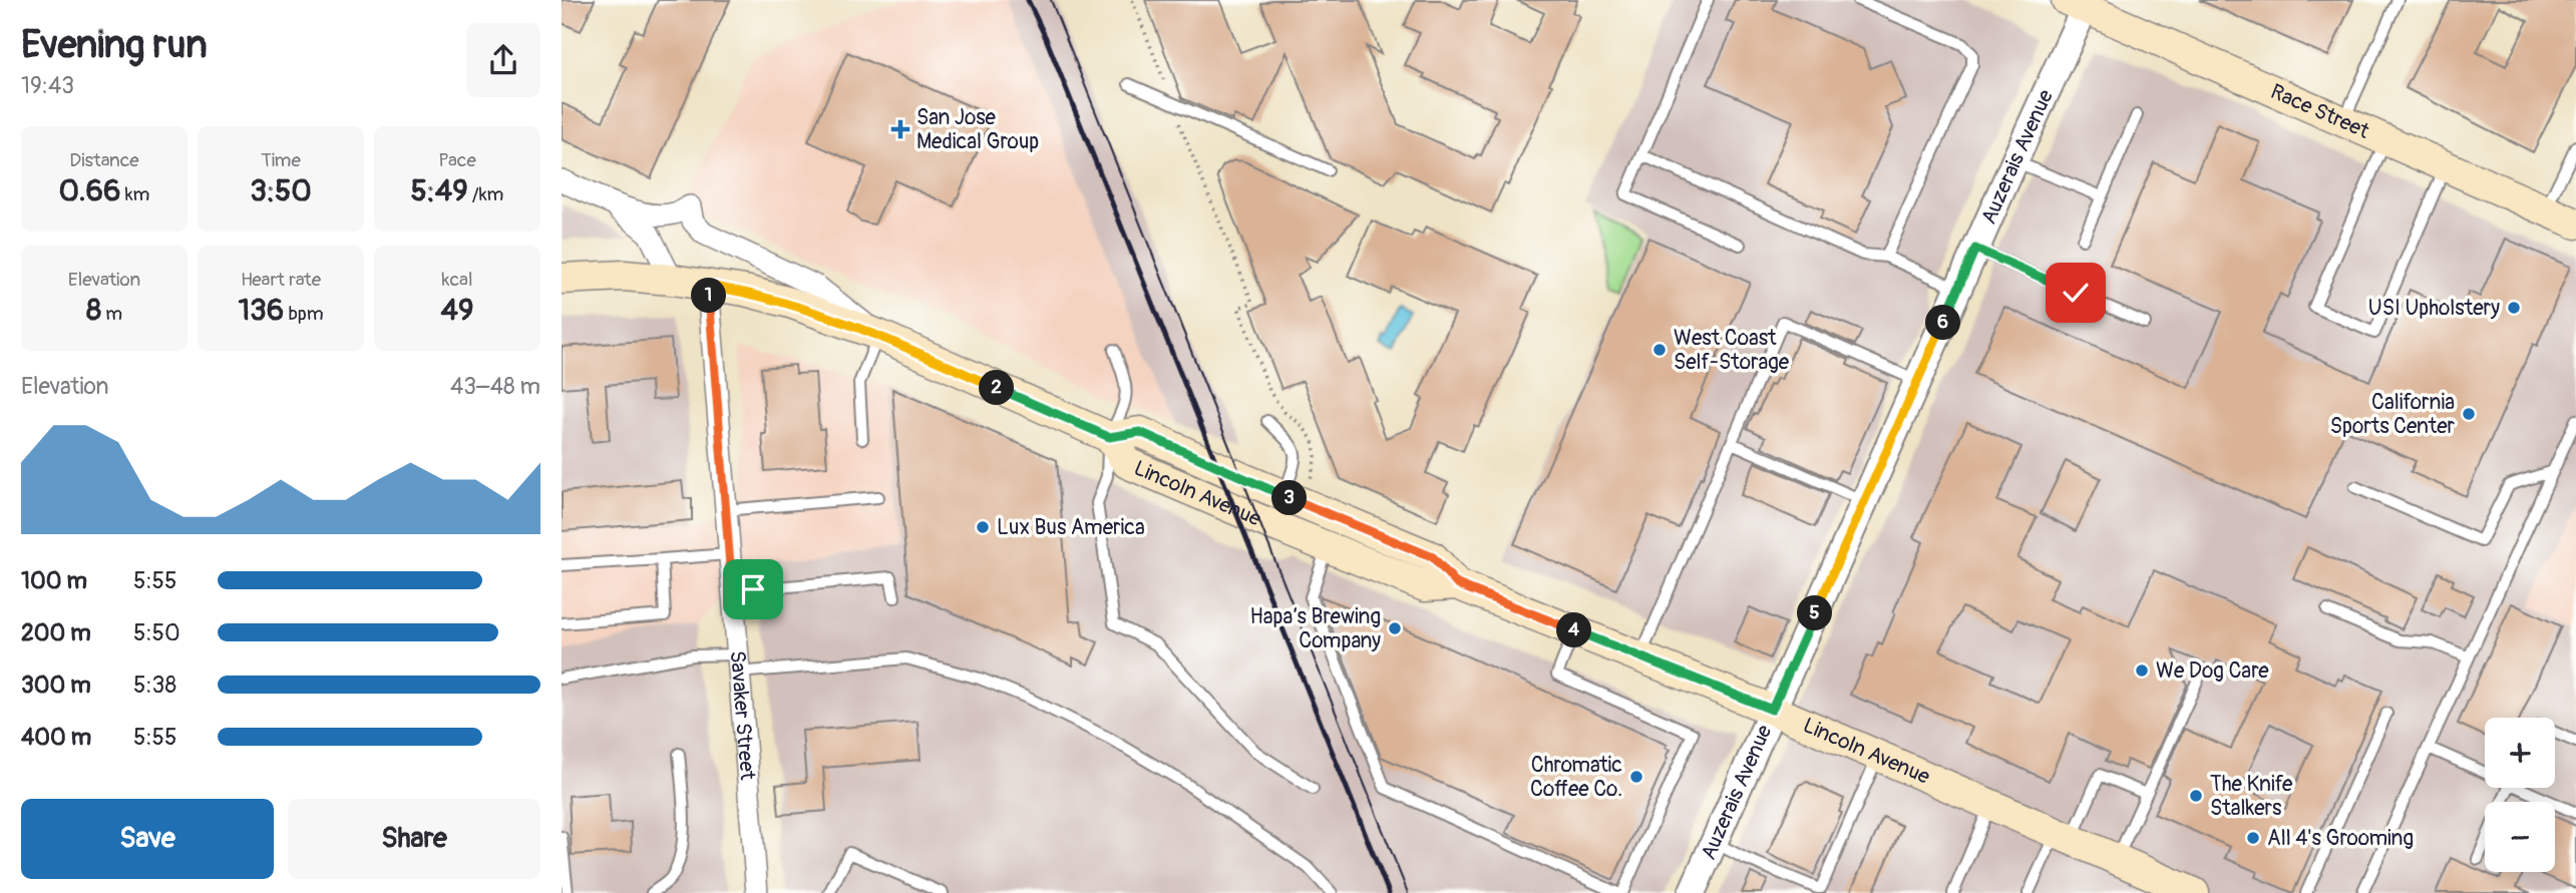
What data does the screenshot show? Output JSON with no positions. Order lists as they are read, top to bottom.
{
  "streets": {
    "main road": ["Race Street", "Lincoln Avenue"],
    "street": ["Auzerais Avenue", "Savaker Street"]
  },
  "crossings": [
    ["Race Street", "Auzerais Avenue"],
    ["Auzerais Avenue", "Lincoln Avenue"],
    ["Lincoln Avenue", "Savaker Street"]
  ],
  "places": {
    "health": ["San Jose Medical Group"],
    "other": [
      "USI Upholstery",
      "West Coast Self-Storage",
      "California Sports Center",
      "Lux Bus America",
      "Hapa’s Brewing Company",
      "We Dog Care",
      "Chromatic Coffee Co.",
      "The Knife Stalkers",
      "All 4's Grooming"
    ]
  },
  "page": {
    "heading": ["Evening run", "19:43"],
    "stats": [
      ["Distance", "0.66 km"],
      ["Time", "3:50"],
      ["Pace", "5:49 /km"],
      ["Elevation", "8 m"],
      ["Heart rate", "136 bpm"],
      ["kcal", "49"]
    ],
    "pins": [
      "1",
      "6",
      "2",
      "3",
      "5",
      "4"
    ],
    "chart": ["Elevation", "43–48 m"],
    "list": [
      {
        "name": "100 m",
        "note": "5:55"
      },
      {
        "name": "200 m",
        "note": "5:50"
      },
      {
        "name": "300 m",
        "note": "5:38"
      },
      {
        "name": "400 m",
        "note": "5:55"
      }
    ],
    "map_buttons": ["+", "−"],
    "buttons": ["Save", "Share"]
  }
}
